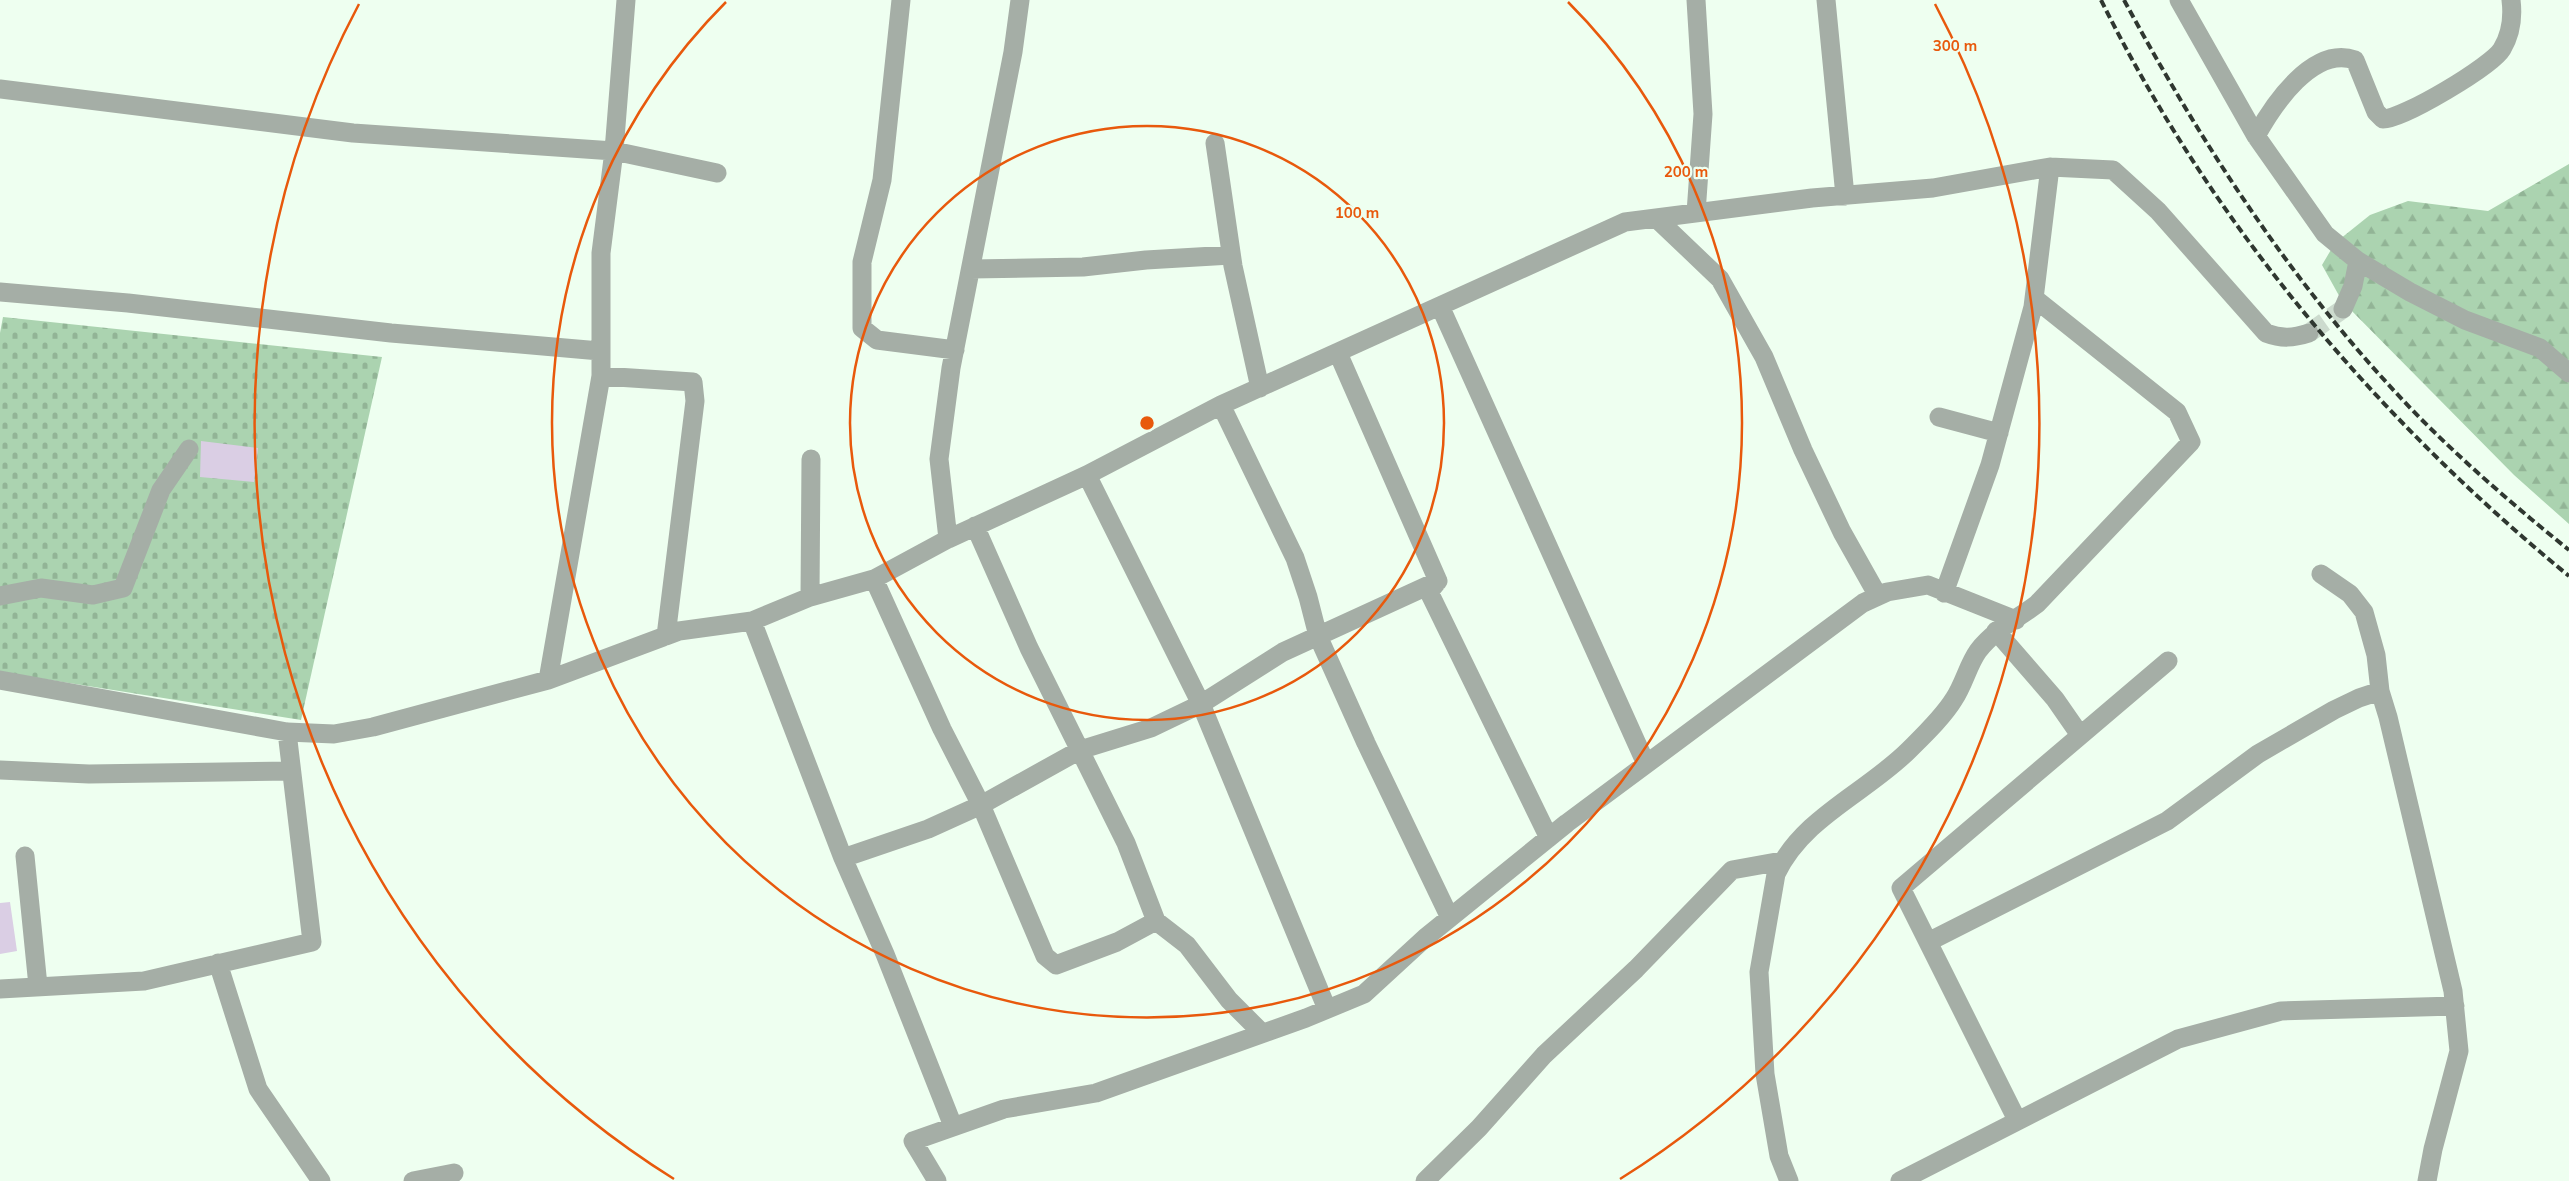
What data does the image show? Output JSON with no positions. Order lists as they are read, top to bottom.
{
  "rings": ["300 m", "200 m", "100 m"]
}
